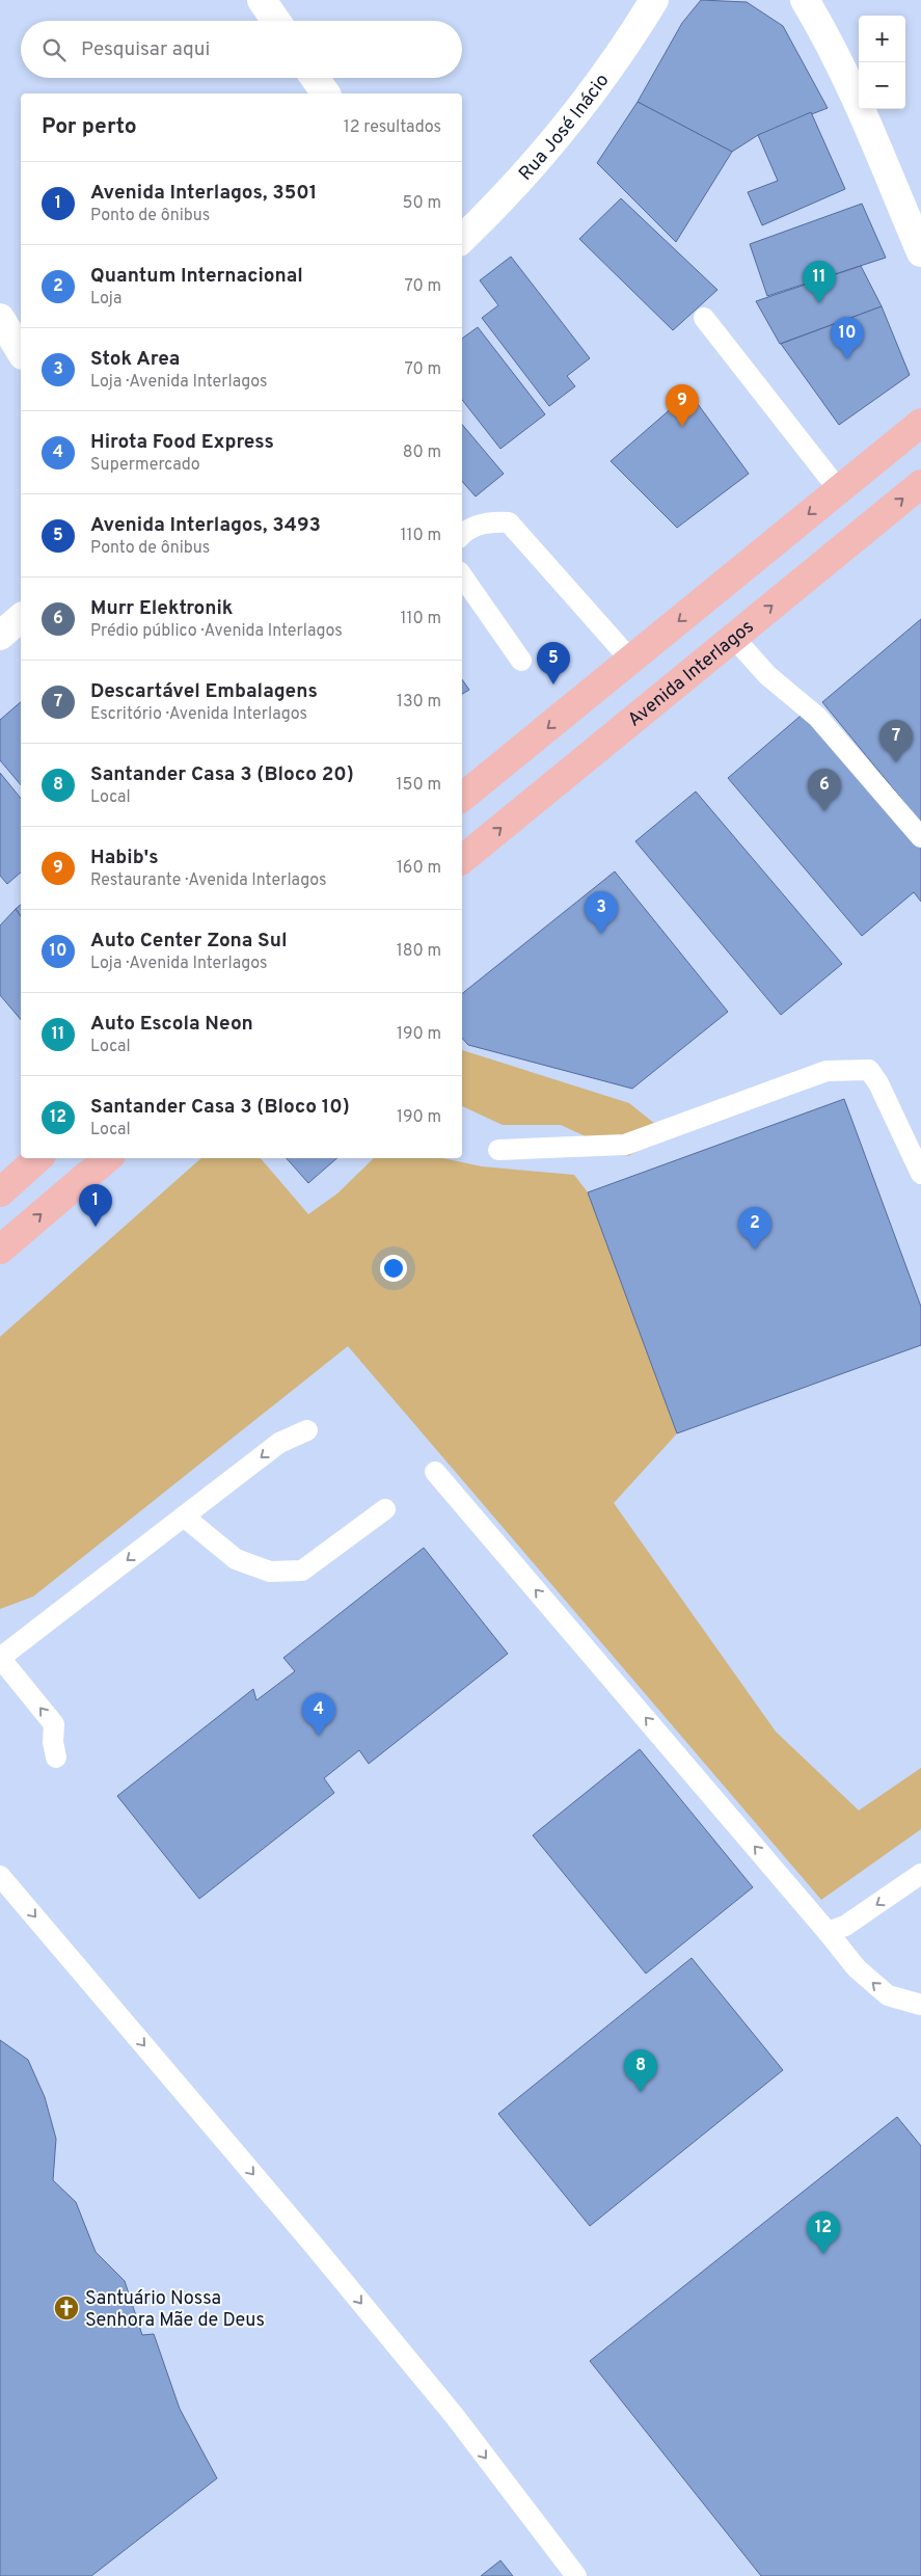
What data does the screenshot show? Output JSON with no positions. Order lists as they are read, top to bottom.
{
  "streets": {
    "main road": ["Avenida Interlagos"],
    "street": ["Rua José Inácio"]
  },
  "places": {
    "church": ["Santuário Nossa Senhora Mãe de Deus"]
  },
  "page": {
    "map_buttons": ["+", "−"],
    "search": "Pesquisar aqui",
    "heading": ["Por perto", "12 resultados"],
    "list": [
      {
        "mark": "1",
        "name": "Avenida Interlagos, 3501",
        "note": "Ponto de ônibus",
        "value": "50 m"
      },
      {
        "mark": "2",
        "name": "Quantum Internacional",
        "note": "Loja",
        "value": "70 m"
      },
      {
        "mark": "3",
        "name": "Stok Area",
        "note": "Loja · Avenida Interlagos",
        "value": "70 m"
      },
      {
        "mark": "4",
        "name": "Hirota Food Express",
        "note": "Supermercado",
        "value": "80 m"
      },
      {
        "mark": "5",
        "name": "Avenida Interlagos, 3493",
        "note": "Ponto de ônibus",
        "value": "110 m"
      },
      {
        "mark": "6",
        "name": "Murr Elektronik",
        "note": "Prédio público · Avenida Interlagos",
        "value": "110 m"
      },
      {
        "mark": "7",
        "name": "Descartável Embalagens",
        "note": "Escritório · Avenida Interlagos",
        "value": "130 m"
      },
      {
        "mark": "8",
        "name": "Santander Casa 3 (Bloco 20)",
        "note": "Local",
        "value": "150 m"
      },
      {
        "mark": "9",
        "name": "Habib's",
        "note": "Restaurante · Avenida Interlagos",
        "value": "160 m"
      },
      {
        "mark": "10",
        "name": "Auto Center Zona Sul",
        "note": "Loja · Avenida Interlagos",
        "value": "180 m"
      },
      {
        "mark": "11",
        "name": "Auto Escola Neon",
        "note": "Local",
        "value": "190 m"
      },
      {
        "mark": "12",
        "name": "Santander Casa 3 (Bloco 10)",
        "note": "Local",
        "value": "190 m"
      }
    ],
    "pins": [
      "11",
      "10",
      "9",
      "5",
      "7",
      "6",
      "3",
      "1",
      "2",
      "4",
      "8",
      "12"
    ]
  }
}
